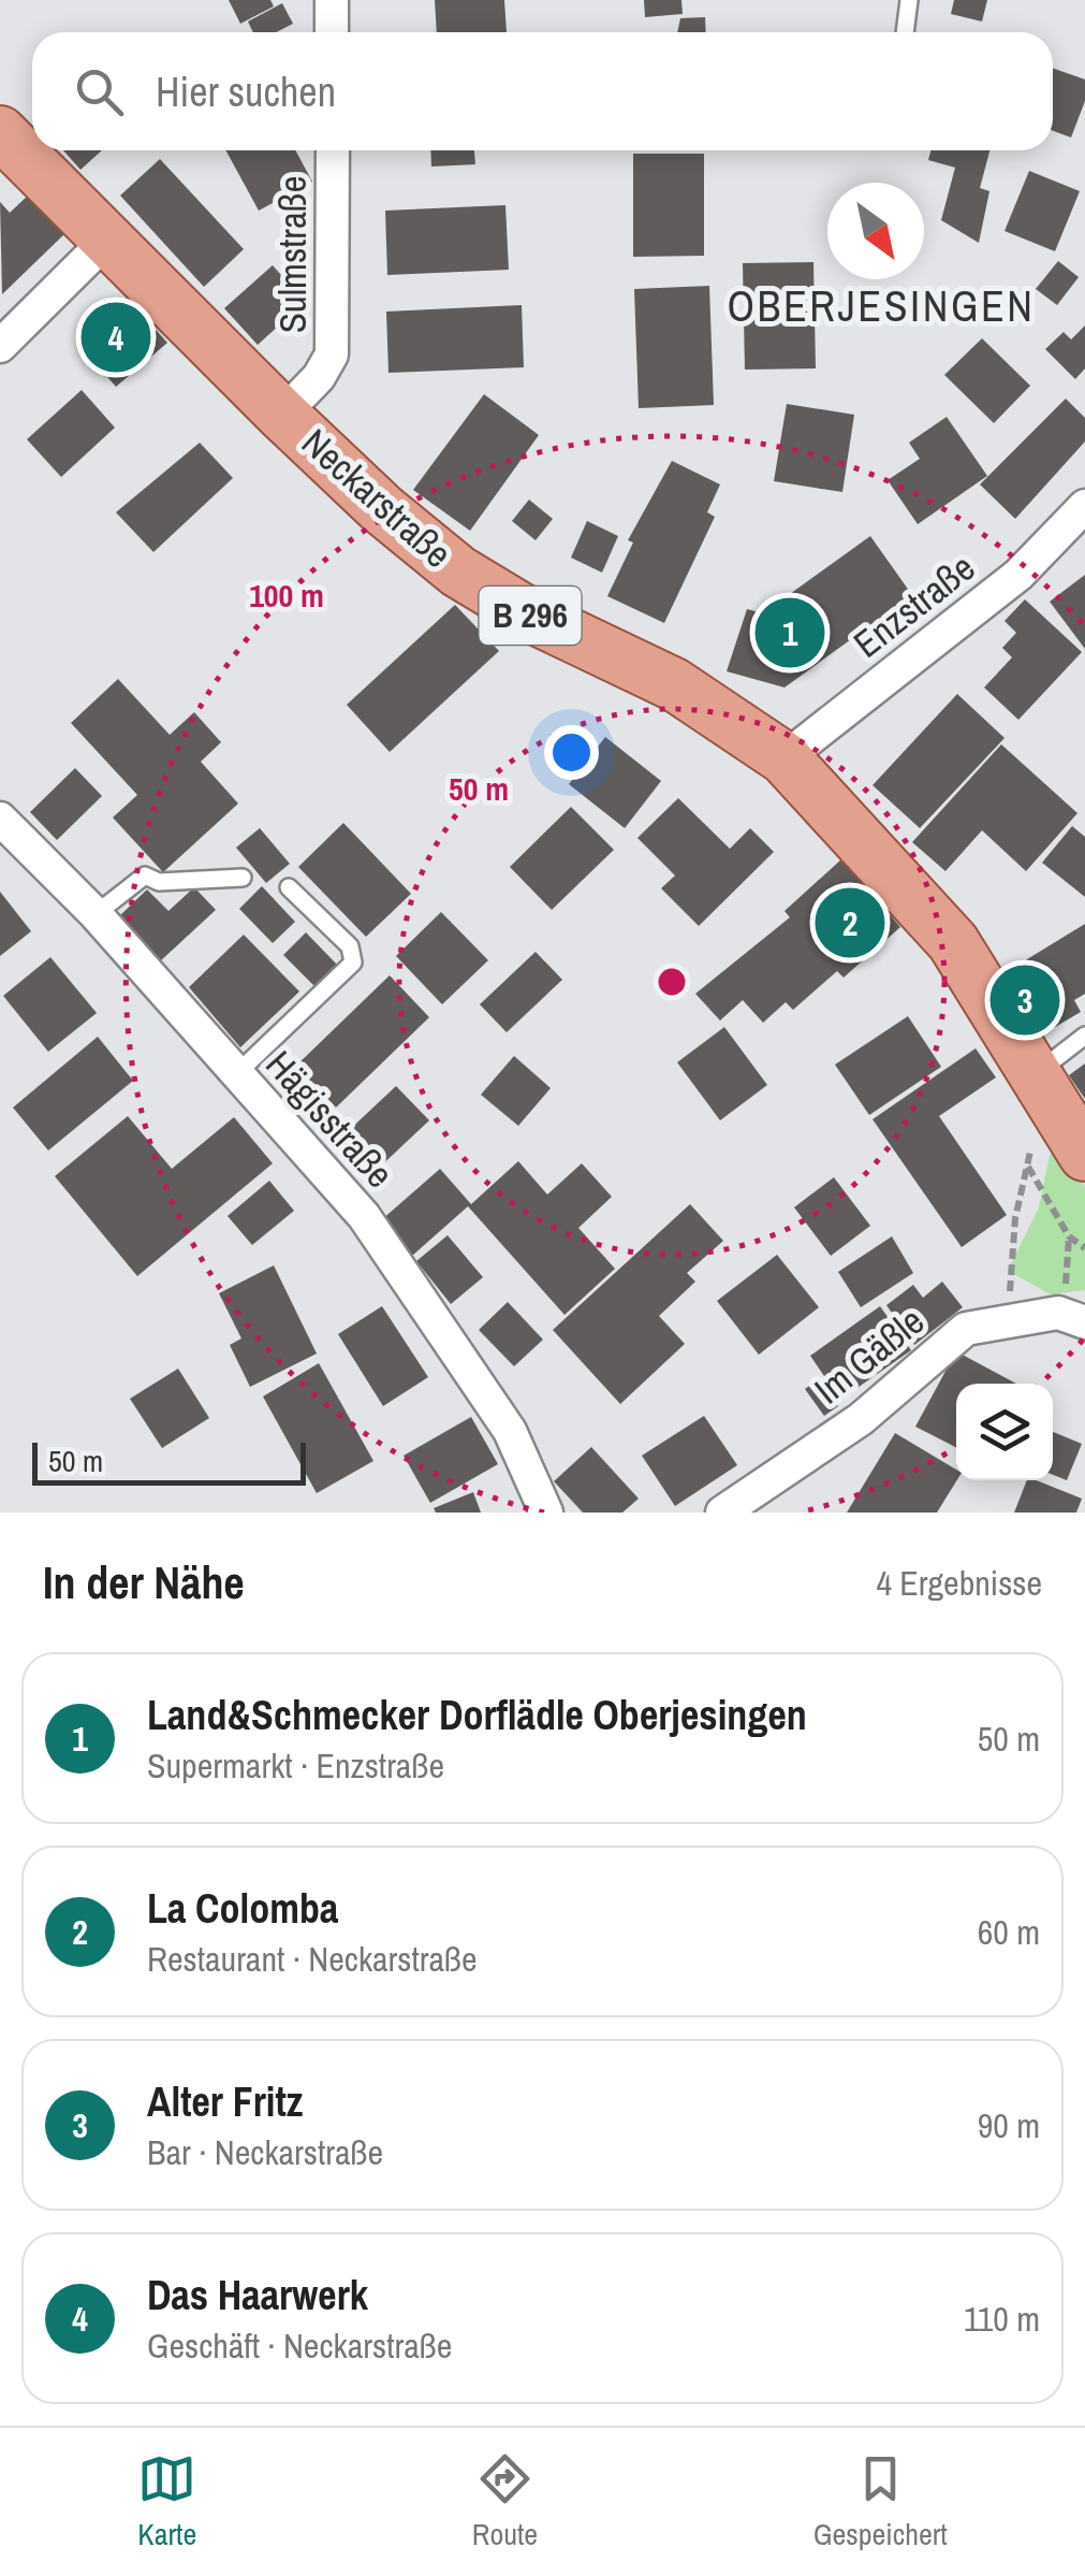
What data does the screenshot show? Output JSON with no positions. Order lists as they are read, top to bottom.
{
  "streets": {
    "main road": ["Neckarstraße", "B 296"],
    "street": [
      "Sulmstraße",
      "Enzstraße",
      "Hägisstraße",
      "Im Gäßle"
    ]
  },
  "crossings": [
    ["Sulmstraße", "Neckarstraße"],
    ["Neckarstraße", "Enzstraße"],
    ["Neckarstraße", "B 296"]
  ],
  "districts": ["OBERJESINGEN"],
  "scale_bar": "50 m",
  "north": "bottom right",
  "page": {
    "search": "Hier suchen",
    "pins": [
      "4",
      "1",
      "2",
      "3"
    ],
    "scale": "50 m",
    "heading": ["In der Nähe", "4 Ergebnisse"],
    "list": [
      {
        "mark": "1",
        "name": "Land&Schmecker Dorflädle Oberjesingen",
        "note": "Supermarkt · Enzstraße",
        "value": "50 m"
      },
      {
        "mark": "2",
        "name": "La Colomba",
        "note": "Restaurant · Neckarstraße",
        "value": "60 m"
      },
      {
        "mark": "3",
        "name": "Alter Fritz",
        "note": "Bar · Neckarstraße",
        "value": "90 m"
      },
      {
        "mark": "4",
        "name": "Das Haarwerk",
        "note": "Geschäft · Neckarstraße",
        "value": "110 m"
      }
    ],
    "nav": ["Karte", "Route", "Gespeichert"]
  },
  "rings": ["100 m", "50 m"]
}
